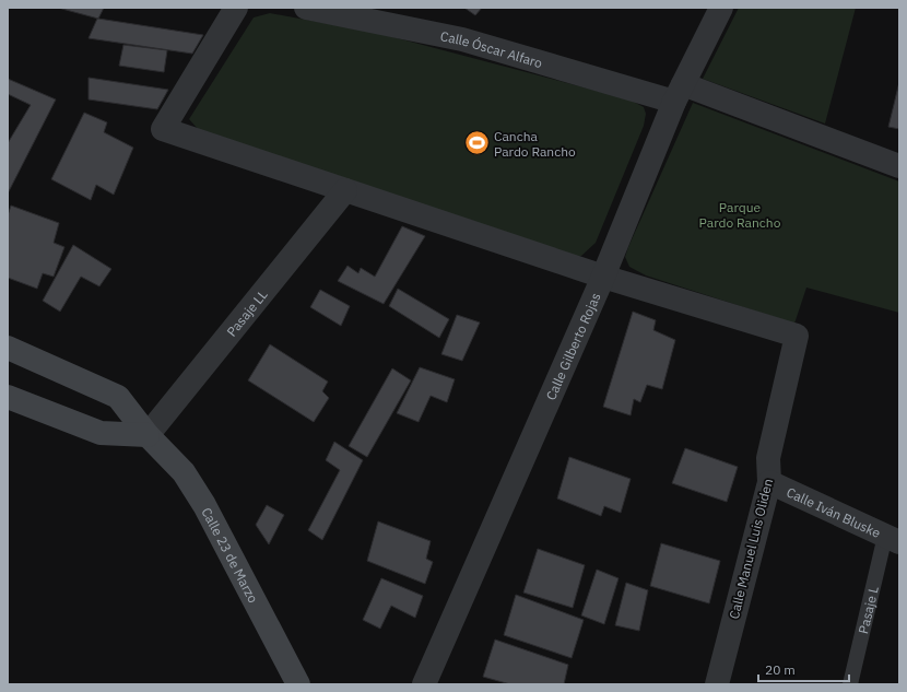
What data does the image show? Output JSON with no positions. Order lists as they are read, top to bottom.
{
  "streets": {
    "street": [
      "Calle Óscar Alfaro",
      "Pasaje LL",
      "Calle Gilberto Rojas",
      "Calle Iván Bluske",
      "Calle Manuel Luis Oliden",
      "Calle 23 de Marzo"
    ],
    "lane": ["Pasaje L"]
  },
  "crossings": [
    ["Calle Óscar Alfaro", "Calle Gilberto Rojas"],
    ["Pasaje LL", "Calle 23 de Marzo"],
    ["Calle Gilberto Rojas", "Calle Manuel Luis Oliden"],
    ["Calle Iván Bluske", "Calle Manuel Luis Oliden"],
    ["Calle Iván Bluske", "Pasaje L"]
  ],
  "parks": ["Parque Pardo Rancho"],
  "places": {
    "sports": ["Cancha Pardo Rancho"]
  },
  "scale_bar": "20 m"
}
